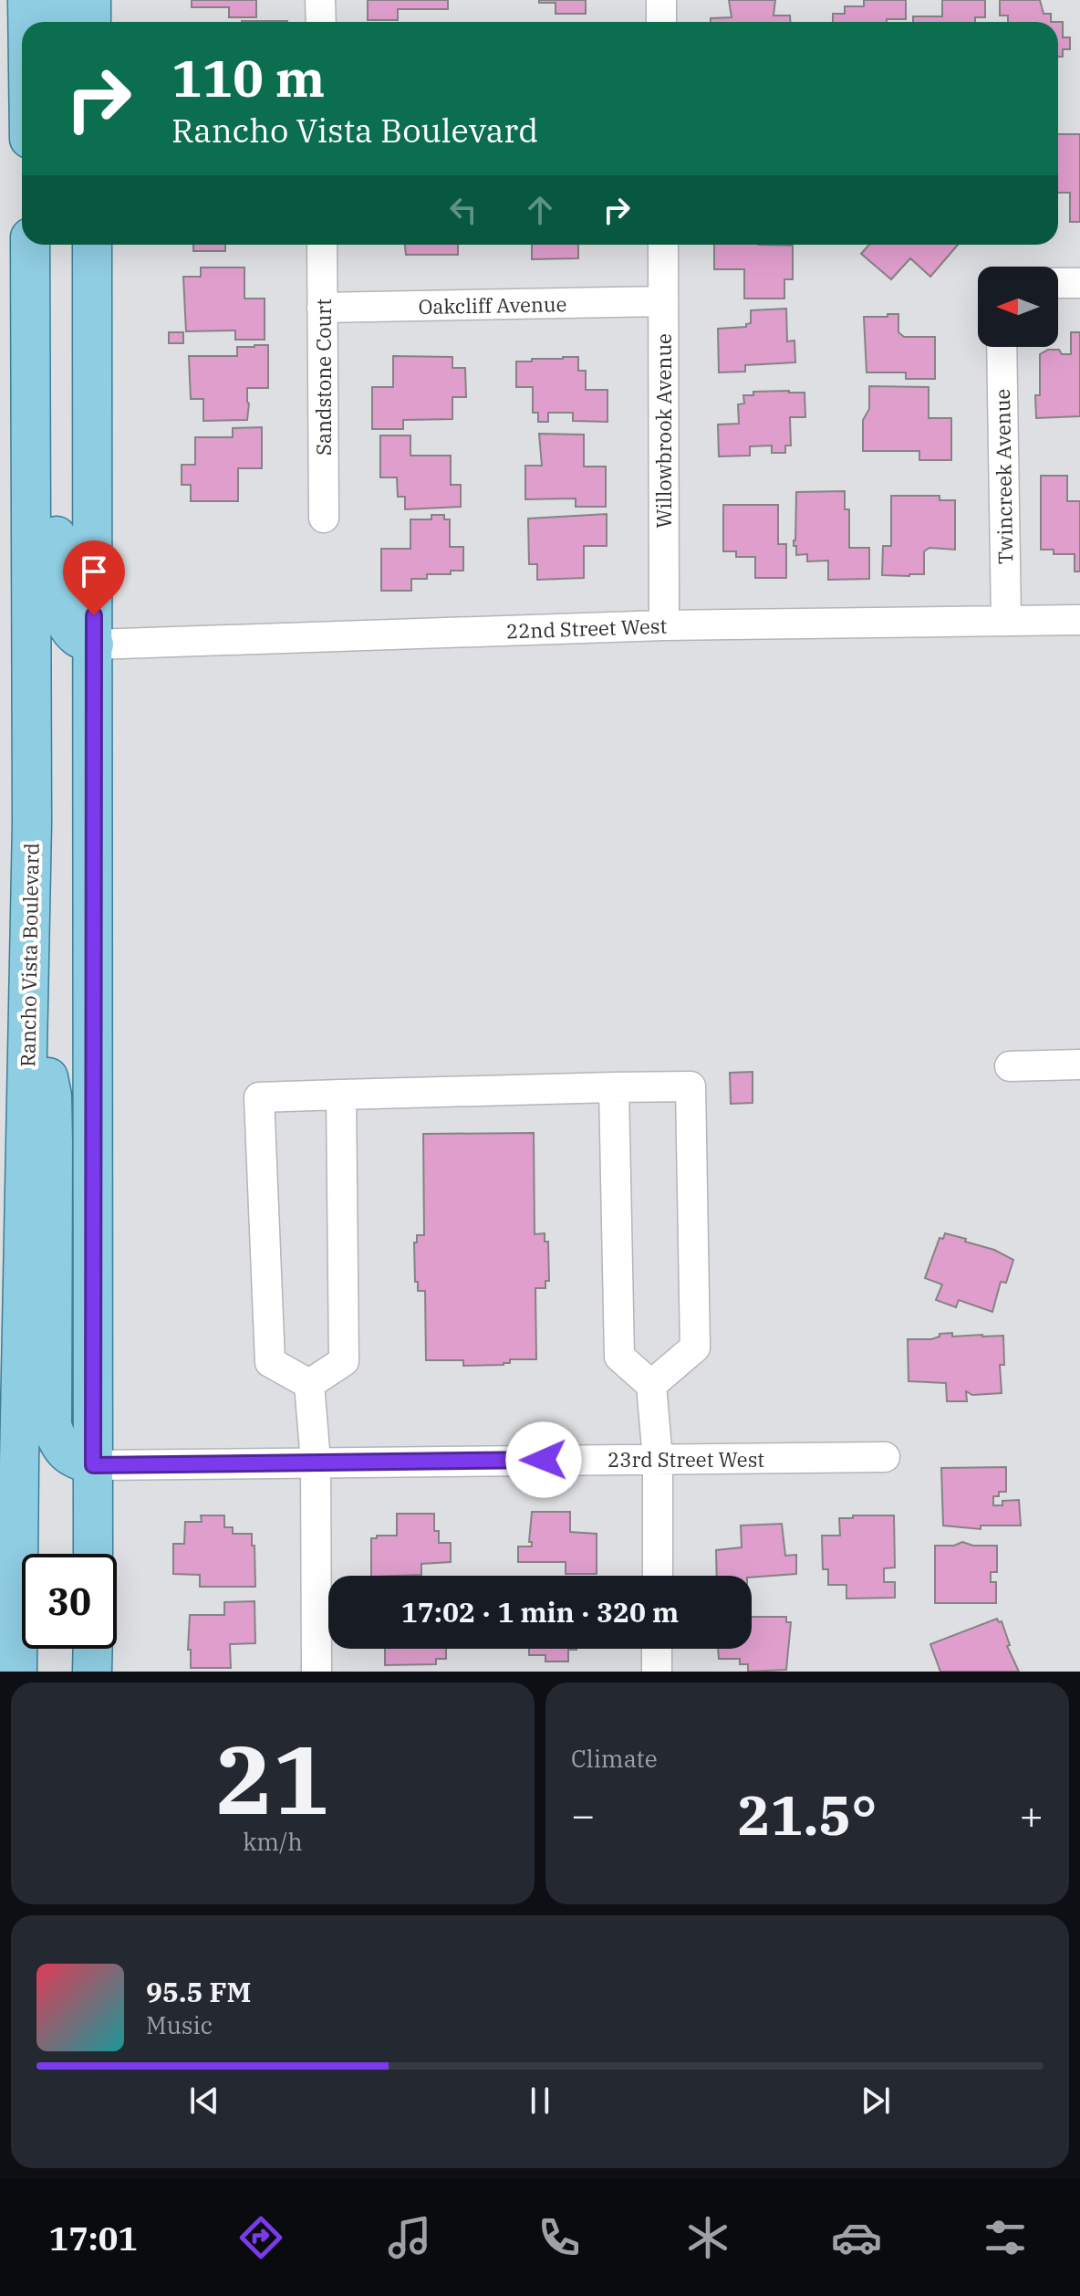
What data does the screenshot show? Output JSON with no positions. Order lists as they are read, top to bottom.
{
  "streets": {
    "main road": ["Rancho Vista Boulevard"],
    "street": [
      "Oakcliff Avenue",
      "Sandstone Court",
      "Willowbrook Avenue",
      "Twincreek Avenue",
      "22nd Street West",
      "23rd Street West"
    ]
  },
  "crossings": [
    ["Oakcliff Avenue", "Sandstone Court"],
    ["Oakcliff Avenue", "Willowbrook Avenue"],
    ["Willowbrook Avenue", "22nd Street West"],
    ["Twincreek Avenue", "22nd Street West"]
  ],
  "north": "left",
  "page": {
    "turn": ["110 m", "Rancho Vista Boulevard"],
    "limit": "30",
    "trip": "17:02 · 1 min · 320 m",
    "tile": [
      ["21", "km/h"],
      "Climate"
    ],
    "heat": ["−", "21.5°", "+"],
    "song": ["95.5 FM", "Music"],
    "tabs": "17:01"
  }
}
